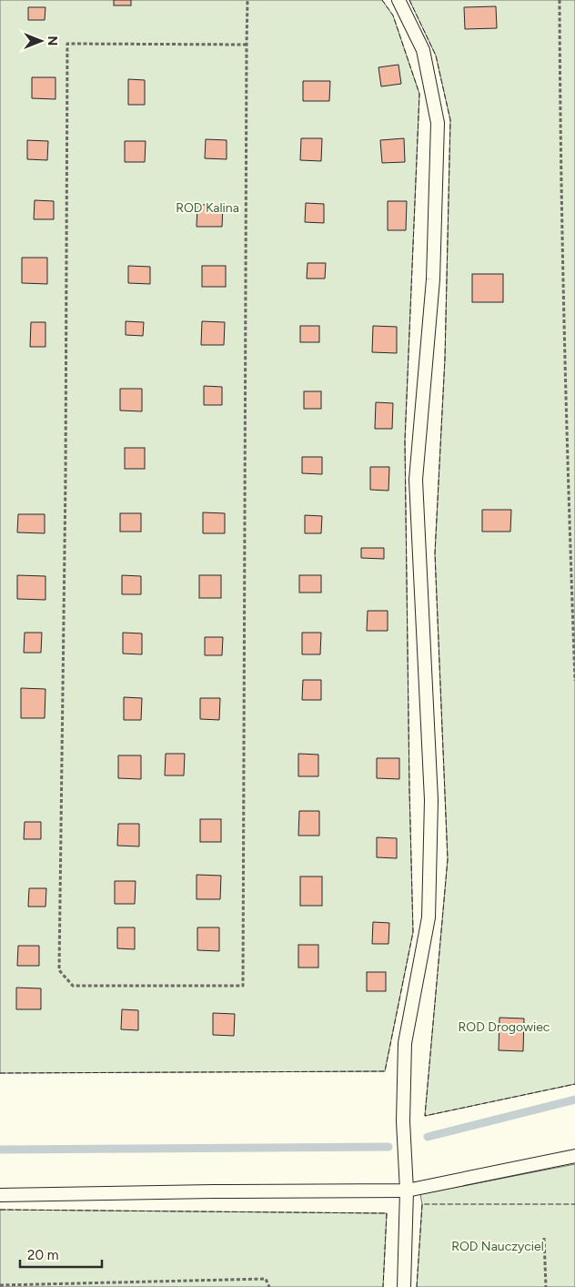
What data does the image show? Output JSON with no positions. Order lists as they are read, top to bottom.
{
  "parks": ["ROD Kalina", "ROD Drogowiec", "ROD Nauczyciel"],
  "scale_bar": "20 m",
  "north": "right"
}
